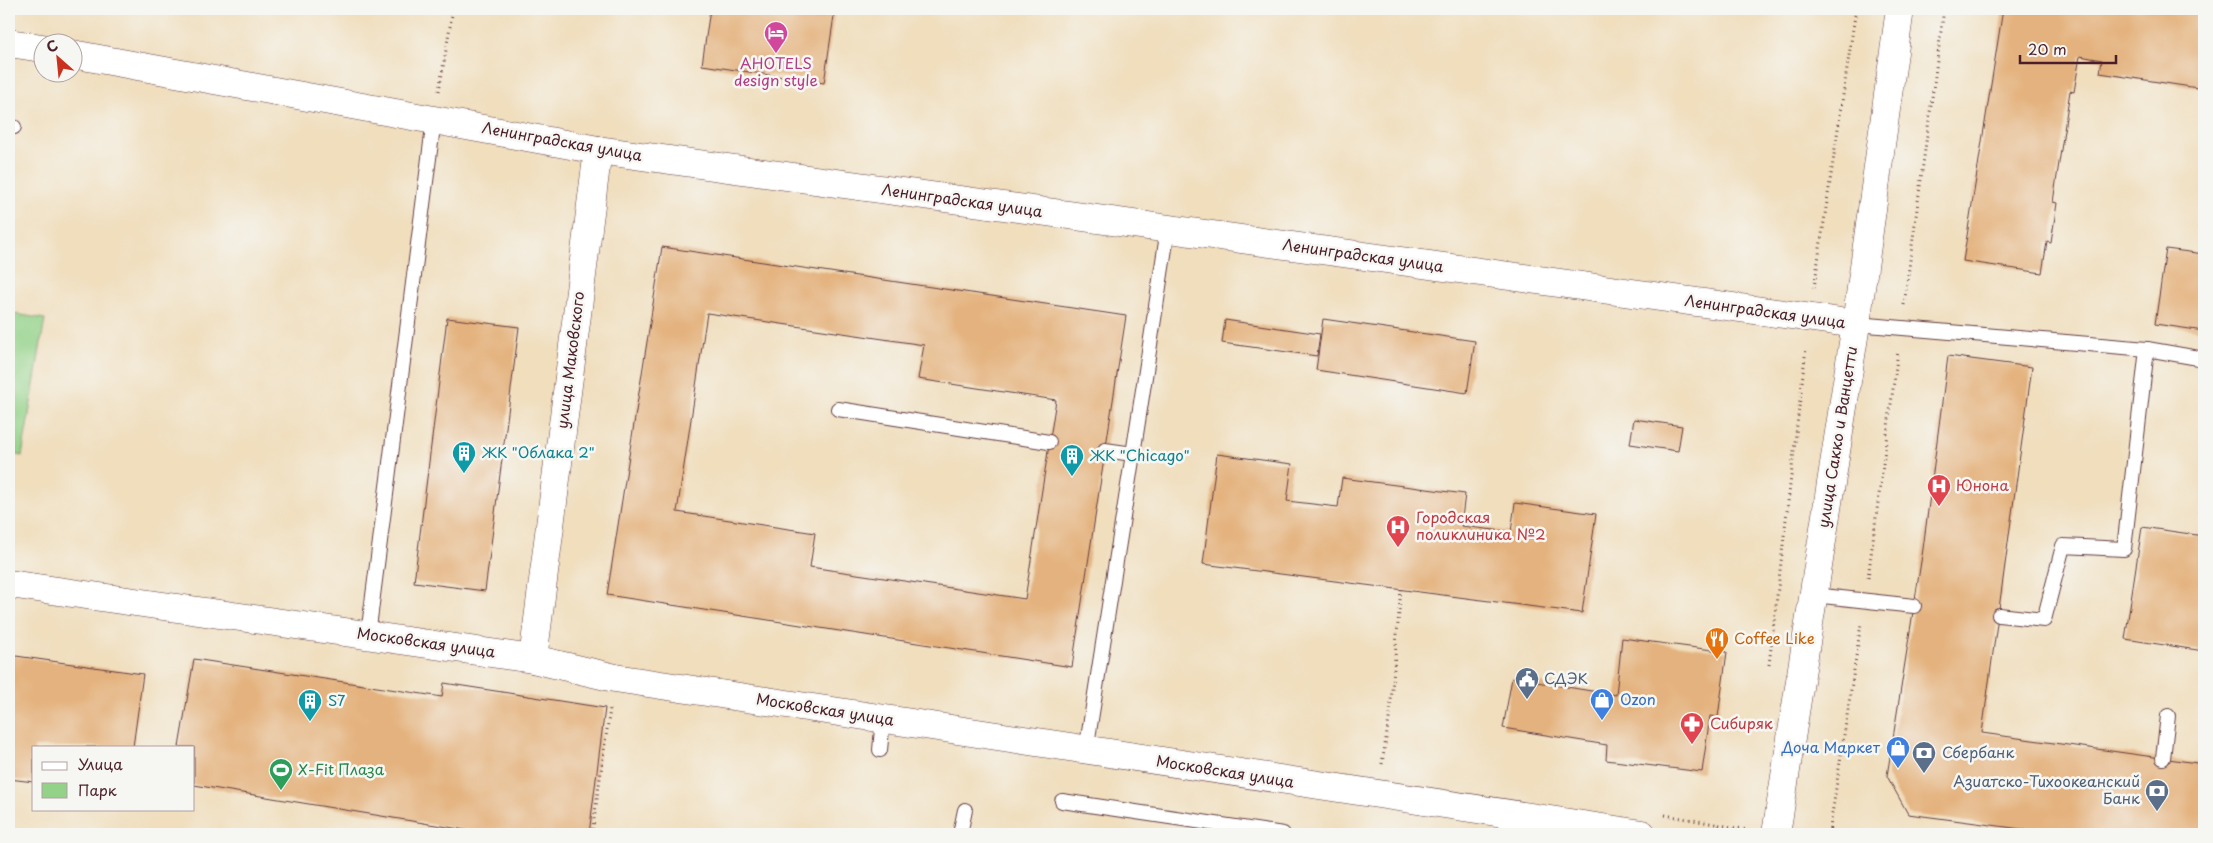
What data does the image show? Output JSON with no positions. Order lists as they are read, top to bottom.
{
  "streets": {
    "street": [
      "Ленинградская улица",
      "улица Маковского",
      "улица Сакко и Ванцетти",
      "Московская улица"
    ]
  },
  "crossings": [
    ["Ленинградская улица", "улица Маковского"],
    ["Ленинградская улица", "улица Сакко и Ванцетти"],
    ["улица Маковского", "Московская улица"]
  ],
  "places": {
    "hotel": ["AHOTELS design style"],
    "building": ["ЖК \"Облака 2\"", "ЖК \"Chicago\"", "S7"],
    "hospital": ["Юнона", "Городская поликлиника №2"],
    "restaurant": ["Coffee Like"],
    "public building": ["СДЭК"],
    "shop": ["Ozon", "Доча Маркет"],
    "pharmacy": ["Сибиряк"],
    "bank": ["Сбербанк", "Азиатско-Тихоокеанский Банк"],
    "sports": ["X-Fit Плаза"]
  },
  "legend": ["Улица", "Парк"],
  "scale_bar": "20 m",
  "north": "top left"
}
